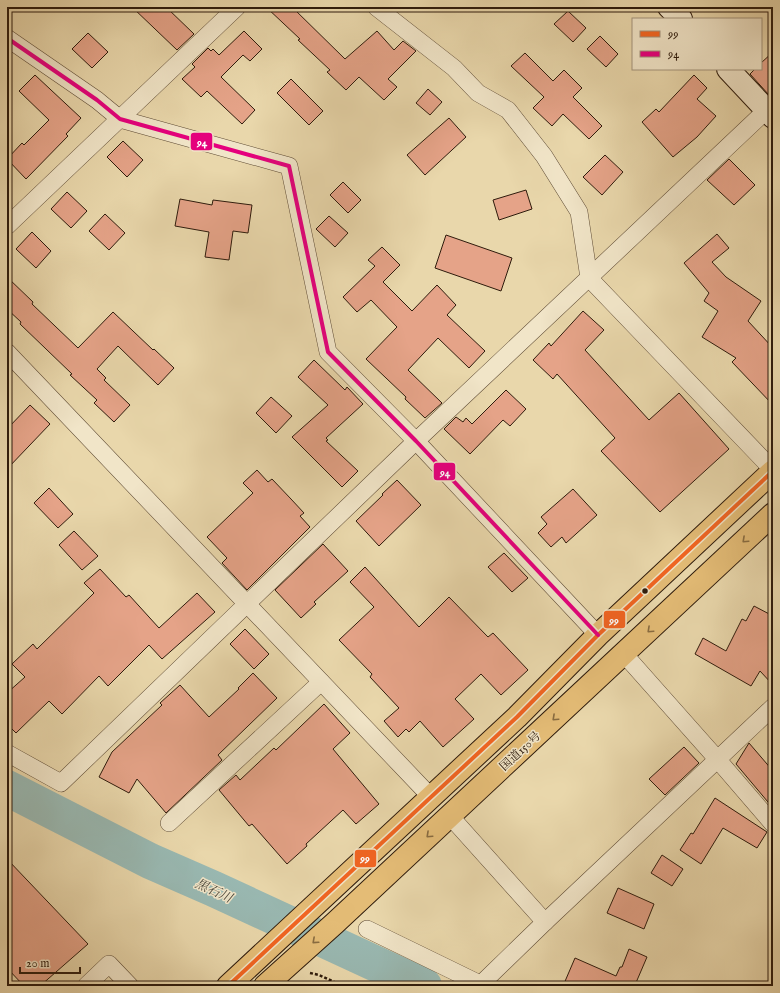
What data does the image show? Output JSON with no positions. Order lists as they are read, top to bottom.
{
  "streets": {
    "highway": ["国道150号"]
  },
  "water": ["黒石川"],
  "lines": ["transit line 94", "transit line 99"],
  "legend": ["99", "94"],
  "scale_bar": "20 m"
}
